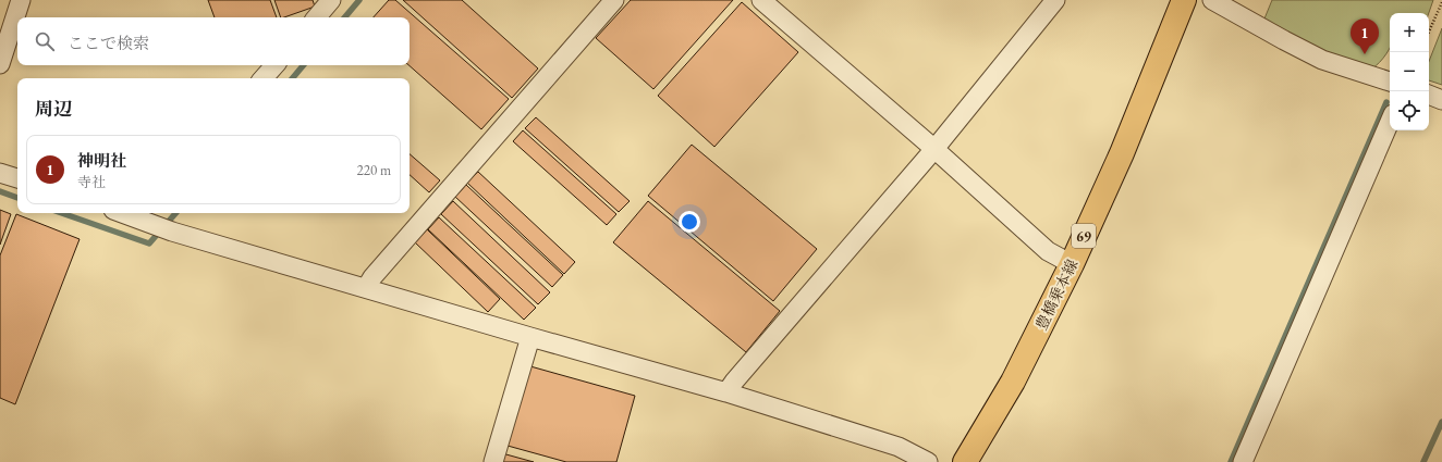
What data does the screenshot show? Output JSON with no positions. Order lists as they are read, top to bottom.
{
  "streets": {
    "main road": ["69", "豊橋乗本線"]
  },
  "page": {
    "map_buttons": ["+", "−"],
    "search": "ここで検索",
    "pins": "1",
    "heading": "周辺",
    "list": [
      {
        "mark": "1",
        "name": "神明社",
        "note": "寺社",
        "value": "220 m"
      }
    ]
  }
}
